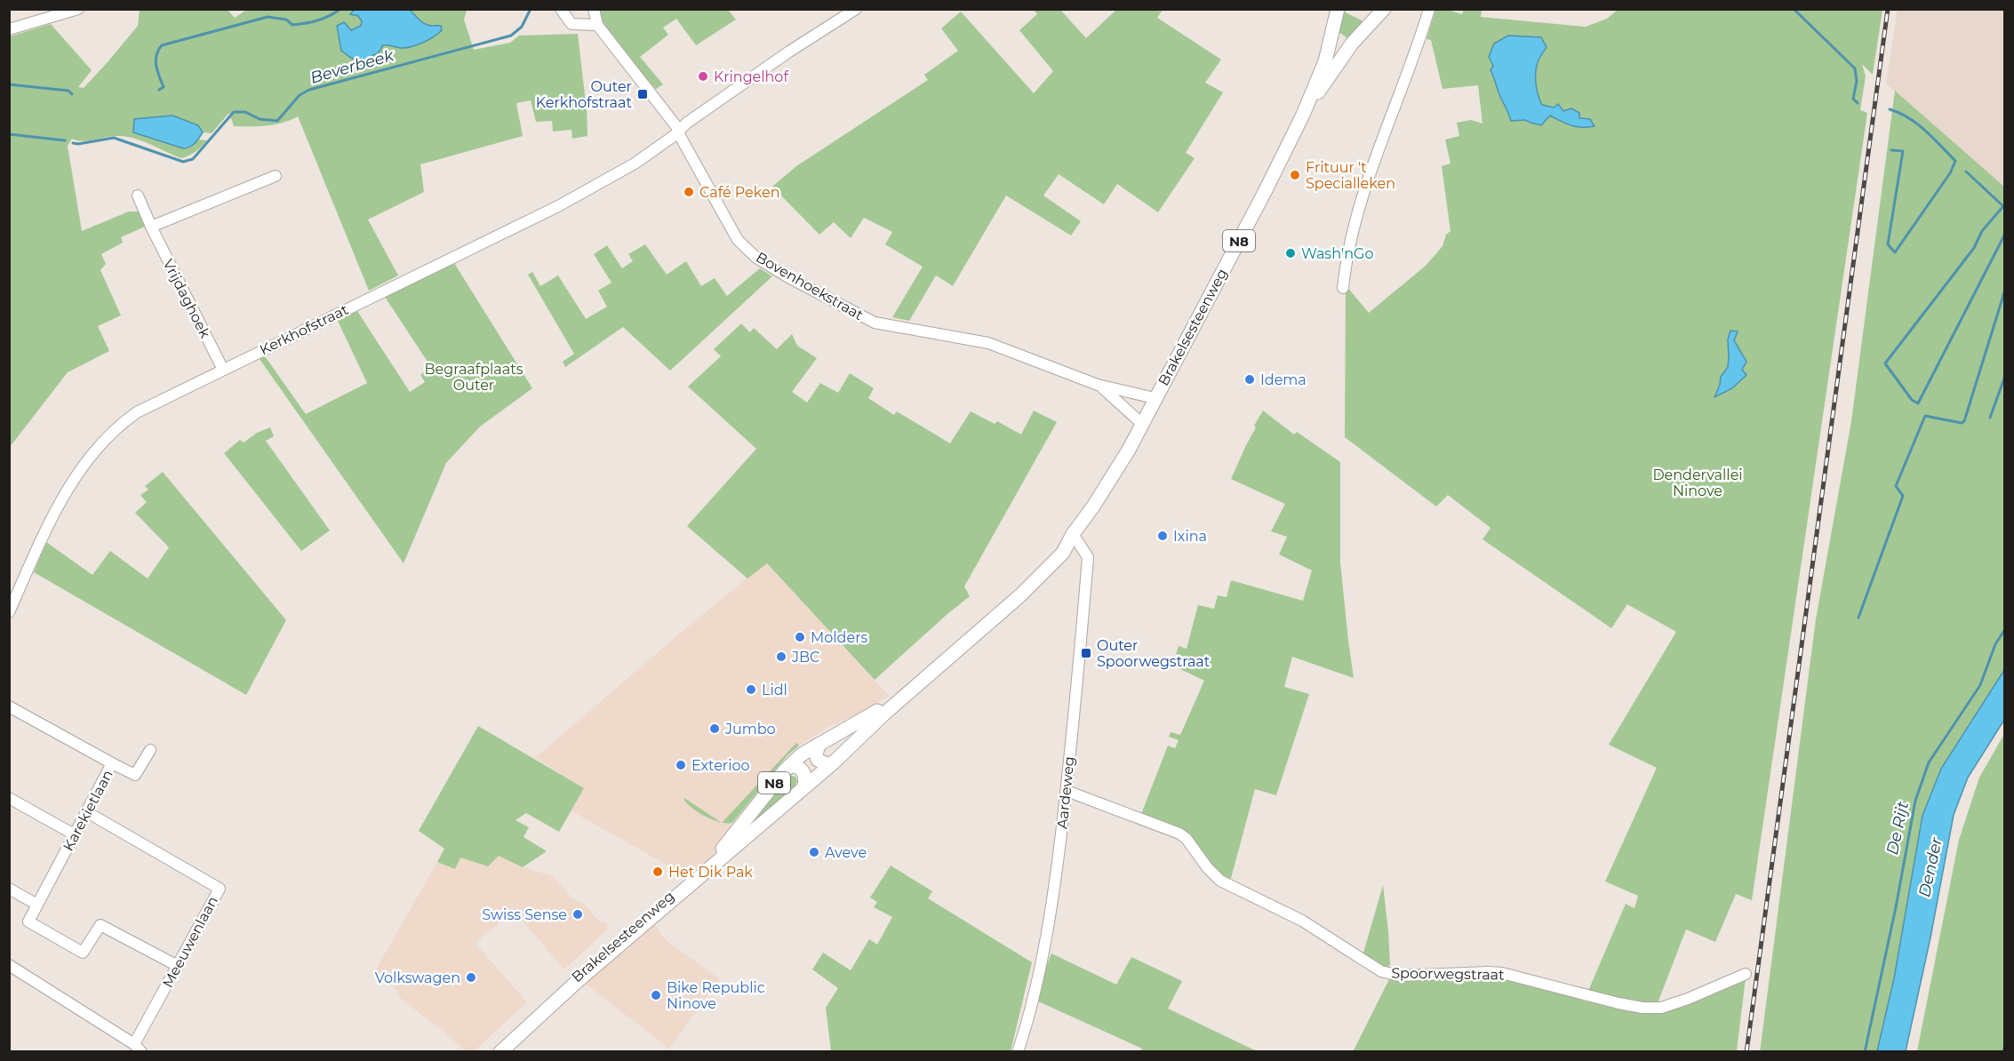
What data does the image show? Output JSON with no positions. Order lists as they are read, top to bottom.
{
  "streets": {
    "main road": ["N8", "Brakelsesteenweg"],
    "street": [
      "Bovenhoekstraat",
      "Vrijdaghoek",
      "Kerkhofstraat",
      "Aardeweg",
      "Karekietlaan",
      "Meeuwenlaan",
      "Spoorwegstraat"
    ]
  },
  "crossings": [
    ["Bovenhoekstraat", "Brakelsesteenweg"],
    ["Bovenhoekstraat", "Kerkhofstraat"],
    ["Vrijdaghoek", "Kerkhofstraat"],
    ["Brakelsesteenweg", "Aardeweg"],
    ["Aardeweg", "Spoorwegstraat"],
    ["Karekietlaan", "Meeuwenlaan"]
  ],
  "water": ["Beverbeek", "De Rijt", "Dender"],
  "parks": ["Begraafplaats Outer", "Dendervallei Ninove"],
  "places": {
    "other": [
      "Kringelhof",
      "Frituur 't Specialleken",
      "Café Peken",
      "Wash'nGo",
      "Idema",
      "Ixina",
      "Molders",
      "JBC",
      "Lidl",
      "Jumbo",
      "Exterioo",
      "Aveve",
      "Het Dik Pak",
      "Swiss Sense",
      "Volkswagen",
      "Bike Republic Ninove"
    ],
    "transit": ["Outer Kerkhofstraat", "Outer Spoorwegstraat"]
  }
}
